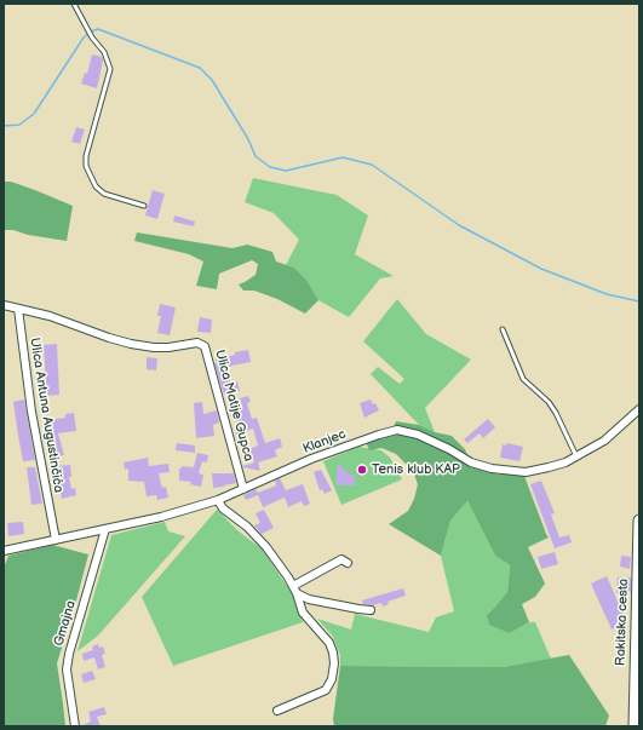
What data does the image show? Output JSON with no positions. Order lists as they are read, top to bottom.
{
  "streets": {
    "main road": ["Rakitska cesta"],
    "street": [
      "Ulica Matije Gupca",
      "Ulica Antuna Augustinčića",
      "Klanjec",
      "Gmajna"
    ]
  },
  "crossings": [
    ["Ulica Matije Gupca", "Ulica Antuna Augustinčića"],
    ["Ulica Matije Gupca", "Klanjec"],
    ["Ulica Antuna Augustinčića", "Klanjec"],
    ["Klanjec", "Gmajna"]
  ],
  "places": ["Tenis klub KAP"]
}
